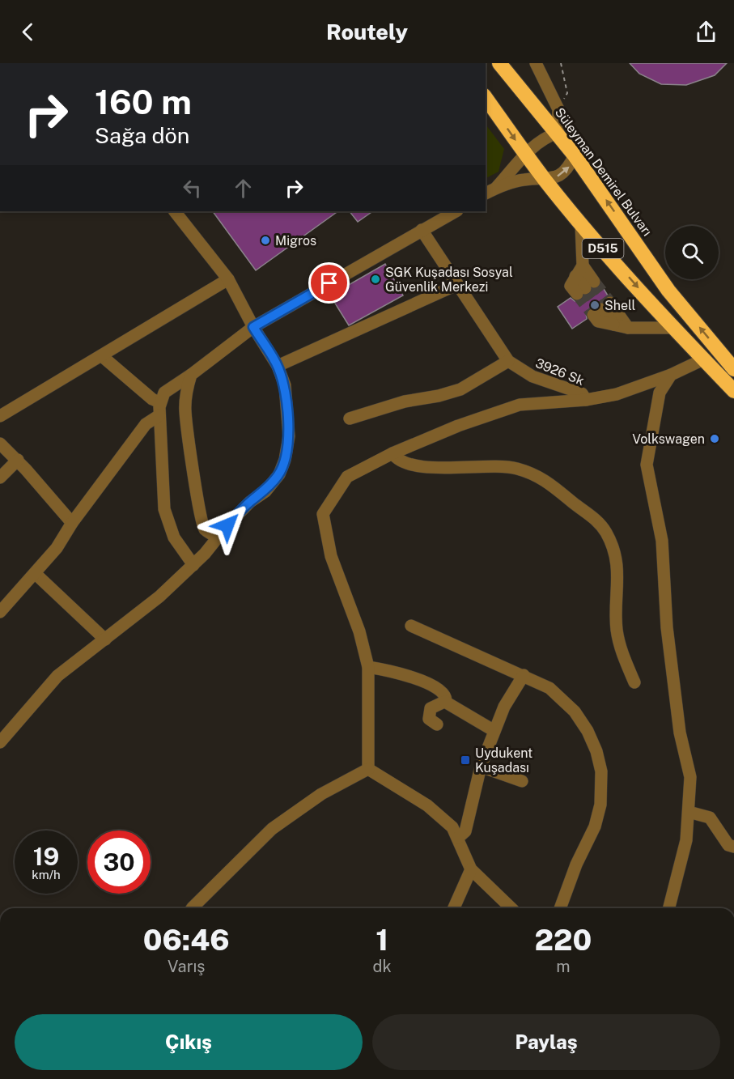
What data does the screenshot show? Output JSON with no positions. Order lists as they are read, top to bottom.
{
  "streets": {
    "highway": ["Süleyman Demirel Bulvarı", "D515"],
    "street": ["3926 Sk"]
  },
  "crossings": [
    ["Süleyman Demirel Bulvarı", "D515"]
  ],
  "places": {
    "other": [
      "Migros",
      "SGK Kuşadası Sosyal Güvenlik Merkezi",
      "Shell",
      "Volkswagen"
    ],
    "transit": ["Uydukent Kuşadası"]
  },
  "page": {
    "header": "Routely",
    "turn": ["160 m", "Sağa dön"],
    "speed": "19 km/h",
    "limit": "30",
    "eta": [
      "06:46",
      "Varış",
      "1",
      "dk",
      "220",
      "m"
    ],
    "buttons": ["Çıkış", "Paylaş"]
  }
}
